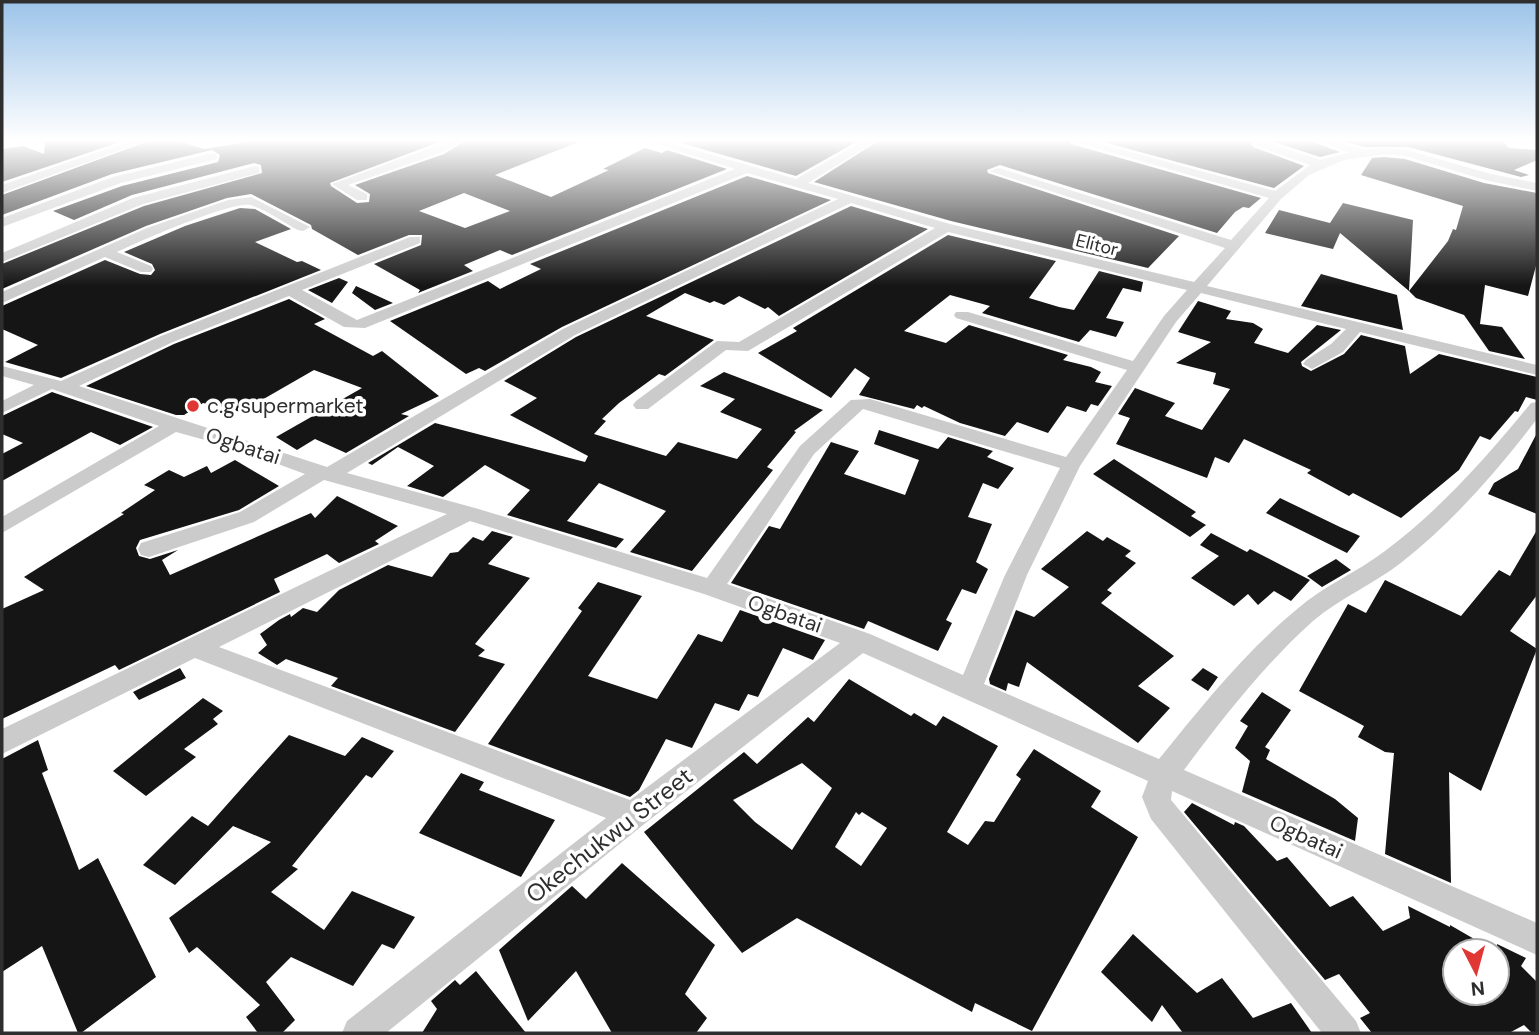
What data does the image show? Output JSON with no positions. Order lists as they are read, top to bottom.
{
  "streets": {
    "street": ["Elitor", "Ogbatai", "Okechukwu Street"]
  },
  "crossings": [
    ["Ogbatai", "Okechukwu Street"]
  ],
  "places": ["c.g supermarket"],
  "north": "bottom"
}
